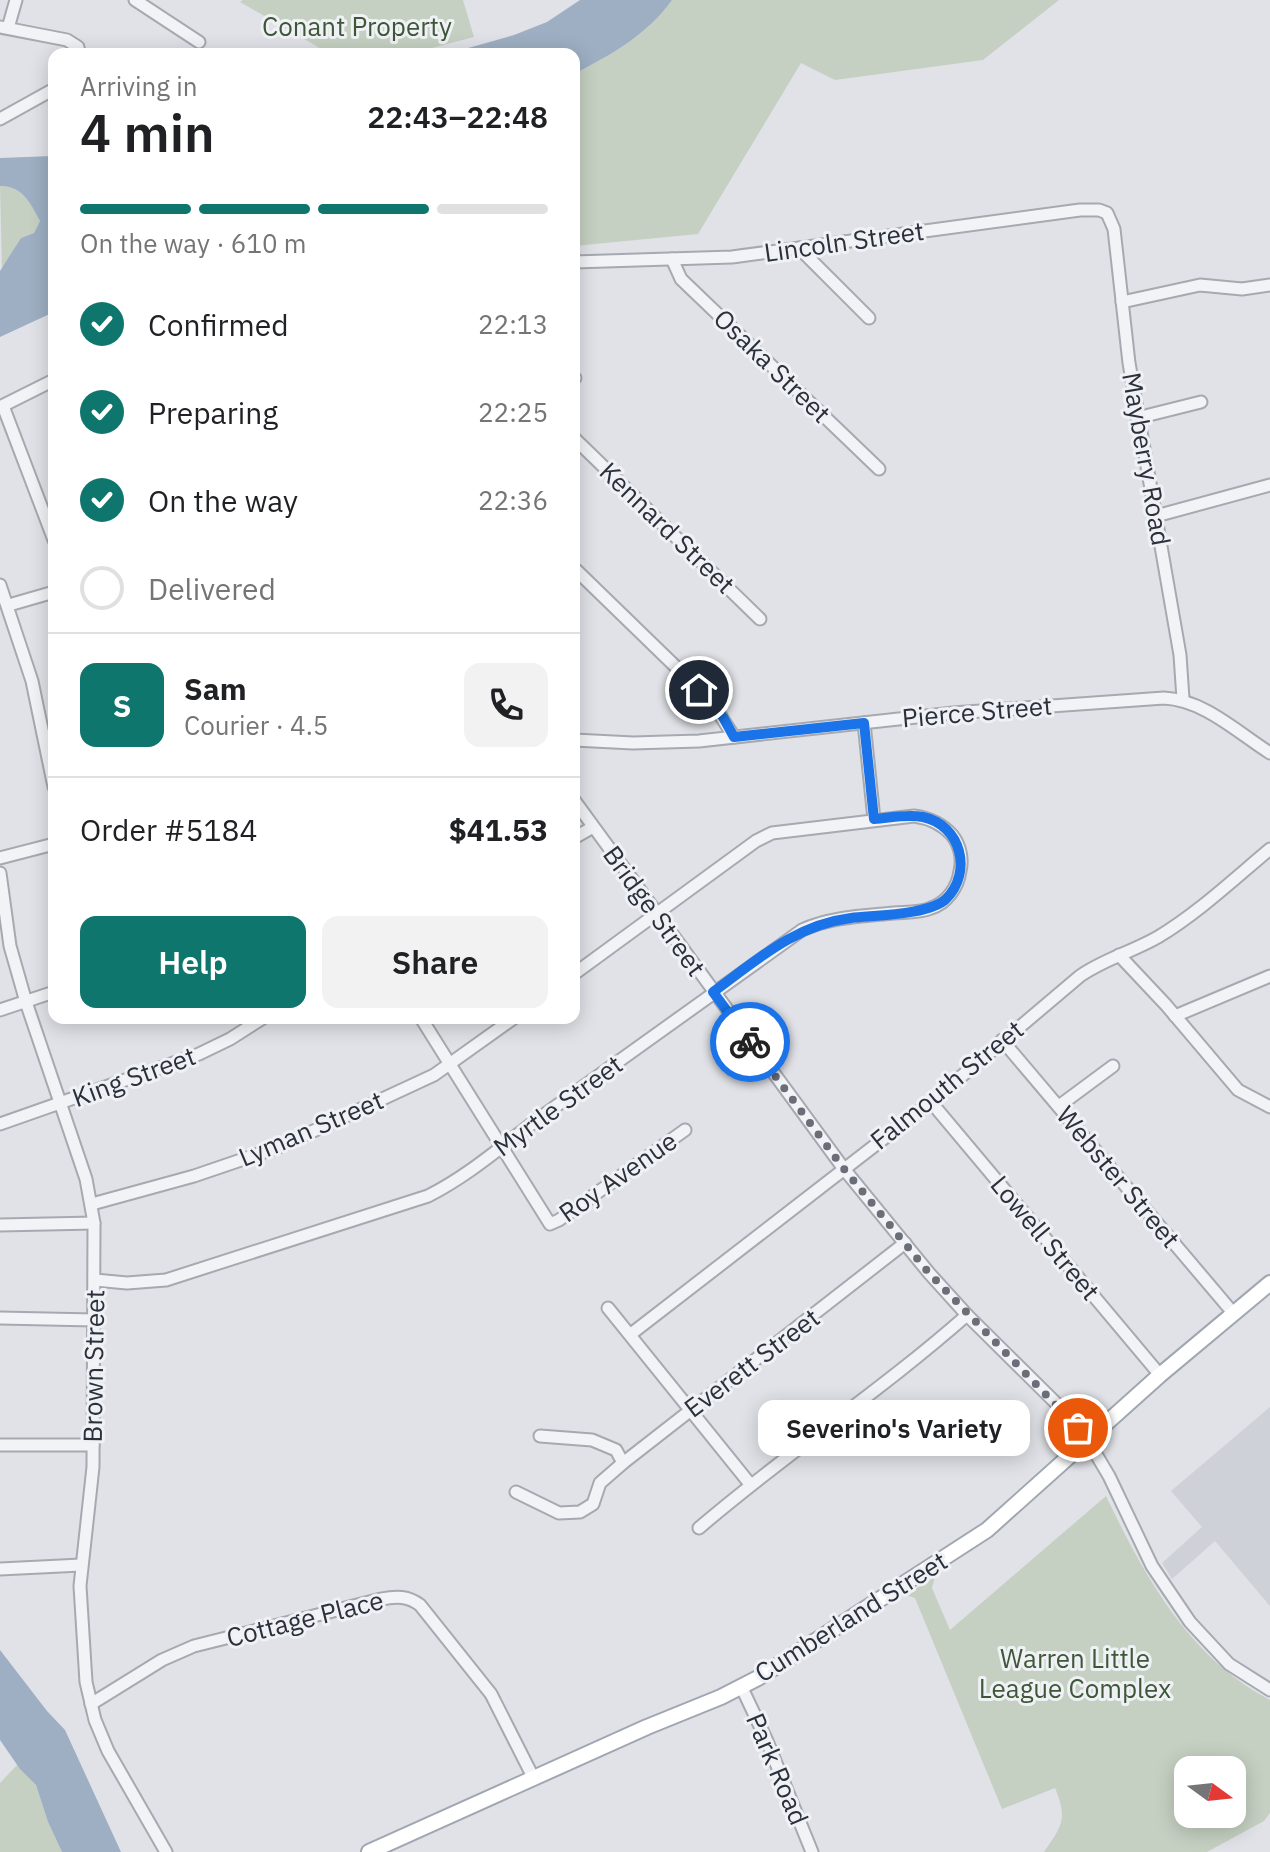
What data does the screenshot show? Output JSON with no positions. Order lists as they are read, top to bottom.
{
  "streets": {
    "main road": ["Cumberland Street"],
    "street": [
      "Lincoln Street",
      "Osaka Street",
      "Mayberry Road",
      "Kennard Street",
      "Pierce Street",
      "Bridge Street",
      "King Street",
      "Falmouth Street",
      "Myrtle Street",
      "Lyman Street",
      "Roy Avenue",
      "Webster Street",
      "Lowell Street",
      "Everett Street",
      "Brown Street",
      "Cottage Place",
      "Park Road"
    ]
  },
  "crossings": [
    ["Lincoln Street", "Osaka Street"],
    ["Lincoln Street", "Mayberry Road"],
    ["Mayberry Road", "Pierce Street"],
    ["Bridge Street", "Falmouth Street"],
    ["Bridge Street", "Myrtle Street"],
    ["Bridge Street", "Everett Street"],
    ["Bridge Street", "Cumberland Street"],
    ["King Street", "Brown Street"],
    ["Falmouth Street", "Webster Street"],
    ["Falmouth Street", "Lowell Street"],
    ["Myrtle Street", "Roy Avenue"],
    ["Myrtle Street", "Brown Street"],
    ["Lyman Street", "Brown Street"],
    ["Webster Street", "Cumberland Street"],
    ["Lowell Street", "Cumberland Street"],
    ["Brown Street", "Cottage Place"],
    ["Cumberland Street", "Cottage Place"],
    ["Cumberland Street", "Park Road"]
  ],
  "parks": ["Conant Property", "Warren Little League Complex"],
  "places": ["Severino's Variety"],
  "north": "right",
  "page": {
    "heading": ["4 min", "Arriving in", "22:43–22:48"],
    "panel": [
      "Sam",
      "Courier · 4.5",
      "Order #5184",
      "$41.53"
    ],
    "bar": "On the way · 610 m",
    "list": [
      ["Confirmed", "22:13"],
      ["Preparing", "22:25"],
      ["On the way", "22:36"],
      "Delivered"
    ],
    "round": "S",
    "buttons": ["Help", "Share"],
    "bubble": "Severino's Variety"
  }
}
